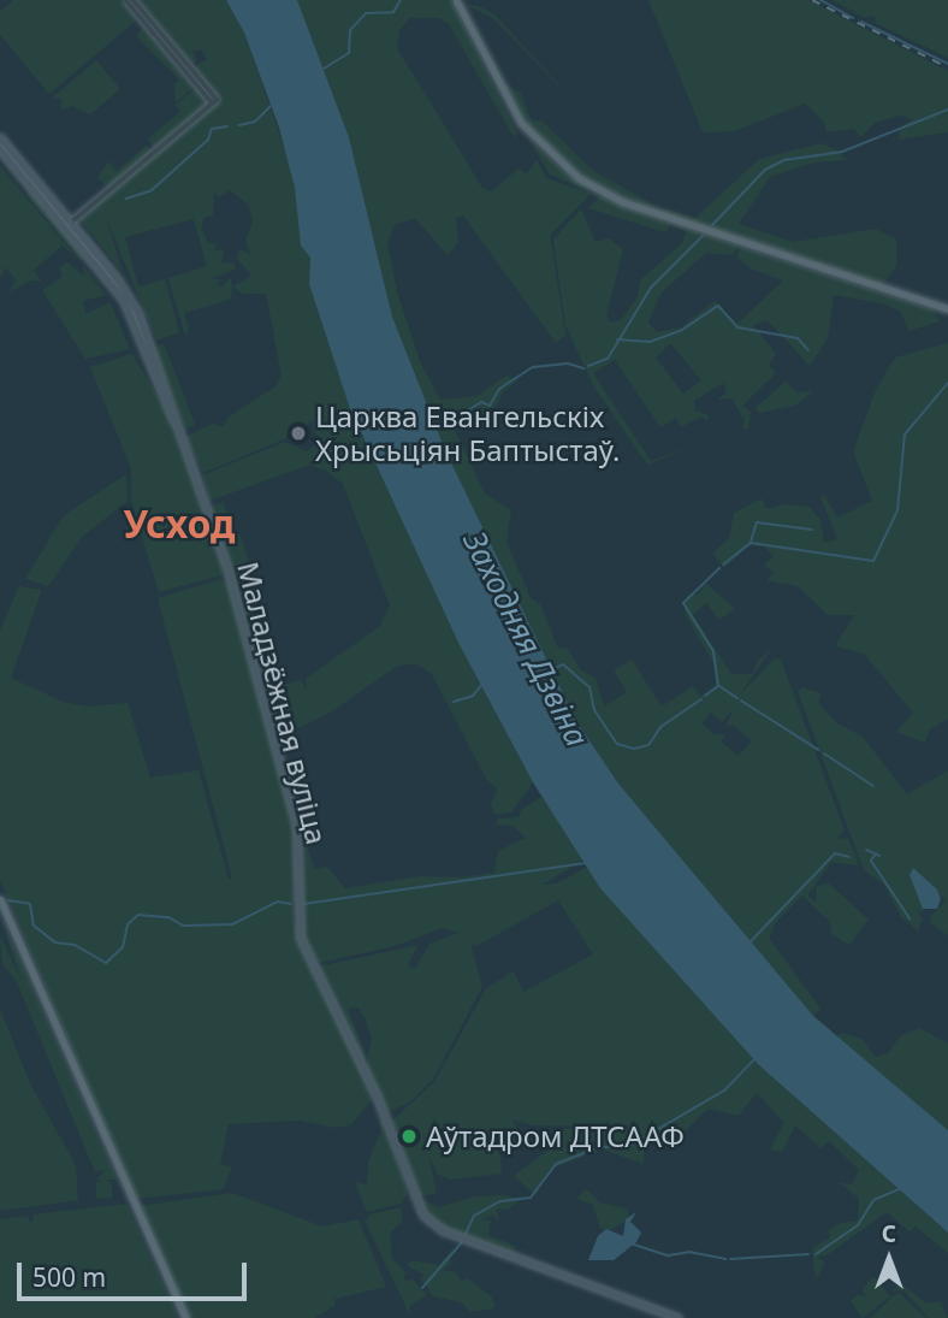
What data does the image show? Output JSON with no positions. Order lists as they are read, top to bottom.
{
  "streets": {
    "main road": ["Маладзёжная вуліца"]
  },
  "districts": ["Усход"],
  "water": ["Заходняя Дзвіна"],
  "places": ["Царква Евангельскіх Хрысьціян Баптыстаў.", "Аўтадром ДТСААФ"],
  "scale_bar": "500 m",
  "north": "top"
}
